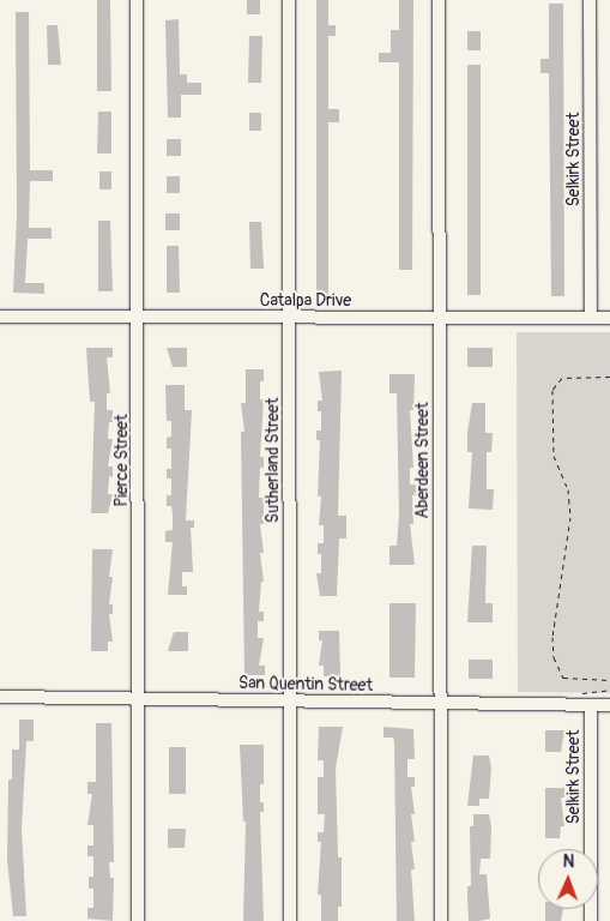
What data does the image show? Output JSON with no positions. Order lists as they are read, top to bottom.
{
  "streets": {
    "street": [
      "Selkirk Street",
      "Catalpa Drive",
      "Pierce Street",
      "Sutherland Street",
      "Aberdeen Street",
      "San Quentin Street"
    ]
  },
  "crossings": [
    ["Selkirk Street", "Catalpa Drive"],
    ["Selkirk Street", "San Quentin Street"],
    ["Catalpa Drive", "Pierce Street"],
    ["Catalpa Drive", "Sutherland Street"],
    ["Catalpa Drive", "Aberdeen Street"],
    ["Pierce Street", "San Quentin Street"],
    ["Sutherland Street", "San Quentin Street"],
    ["Aberdeen Street", "San Quentin Street"]
  ],
  "north": "top"
}
